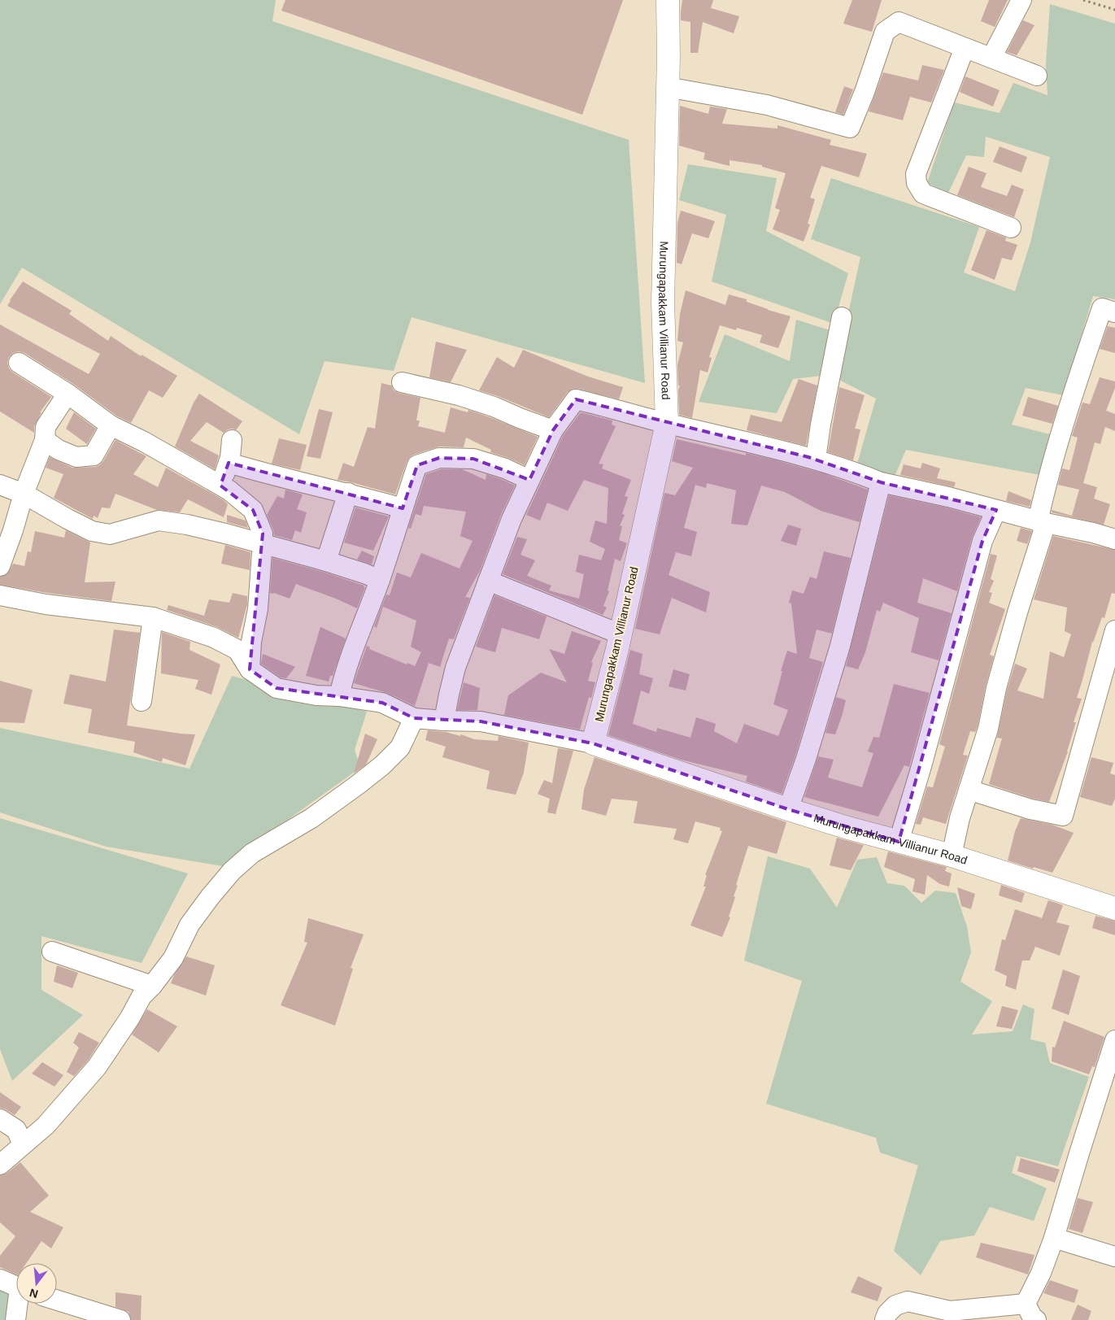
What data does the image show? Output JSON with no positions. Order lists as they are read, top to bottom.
{
  "streets": {
    "main road": ["Murungapakkam Villianur Road"]
  },
  "north": "bottom"
}
